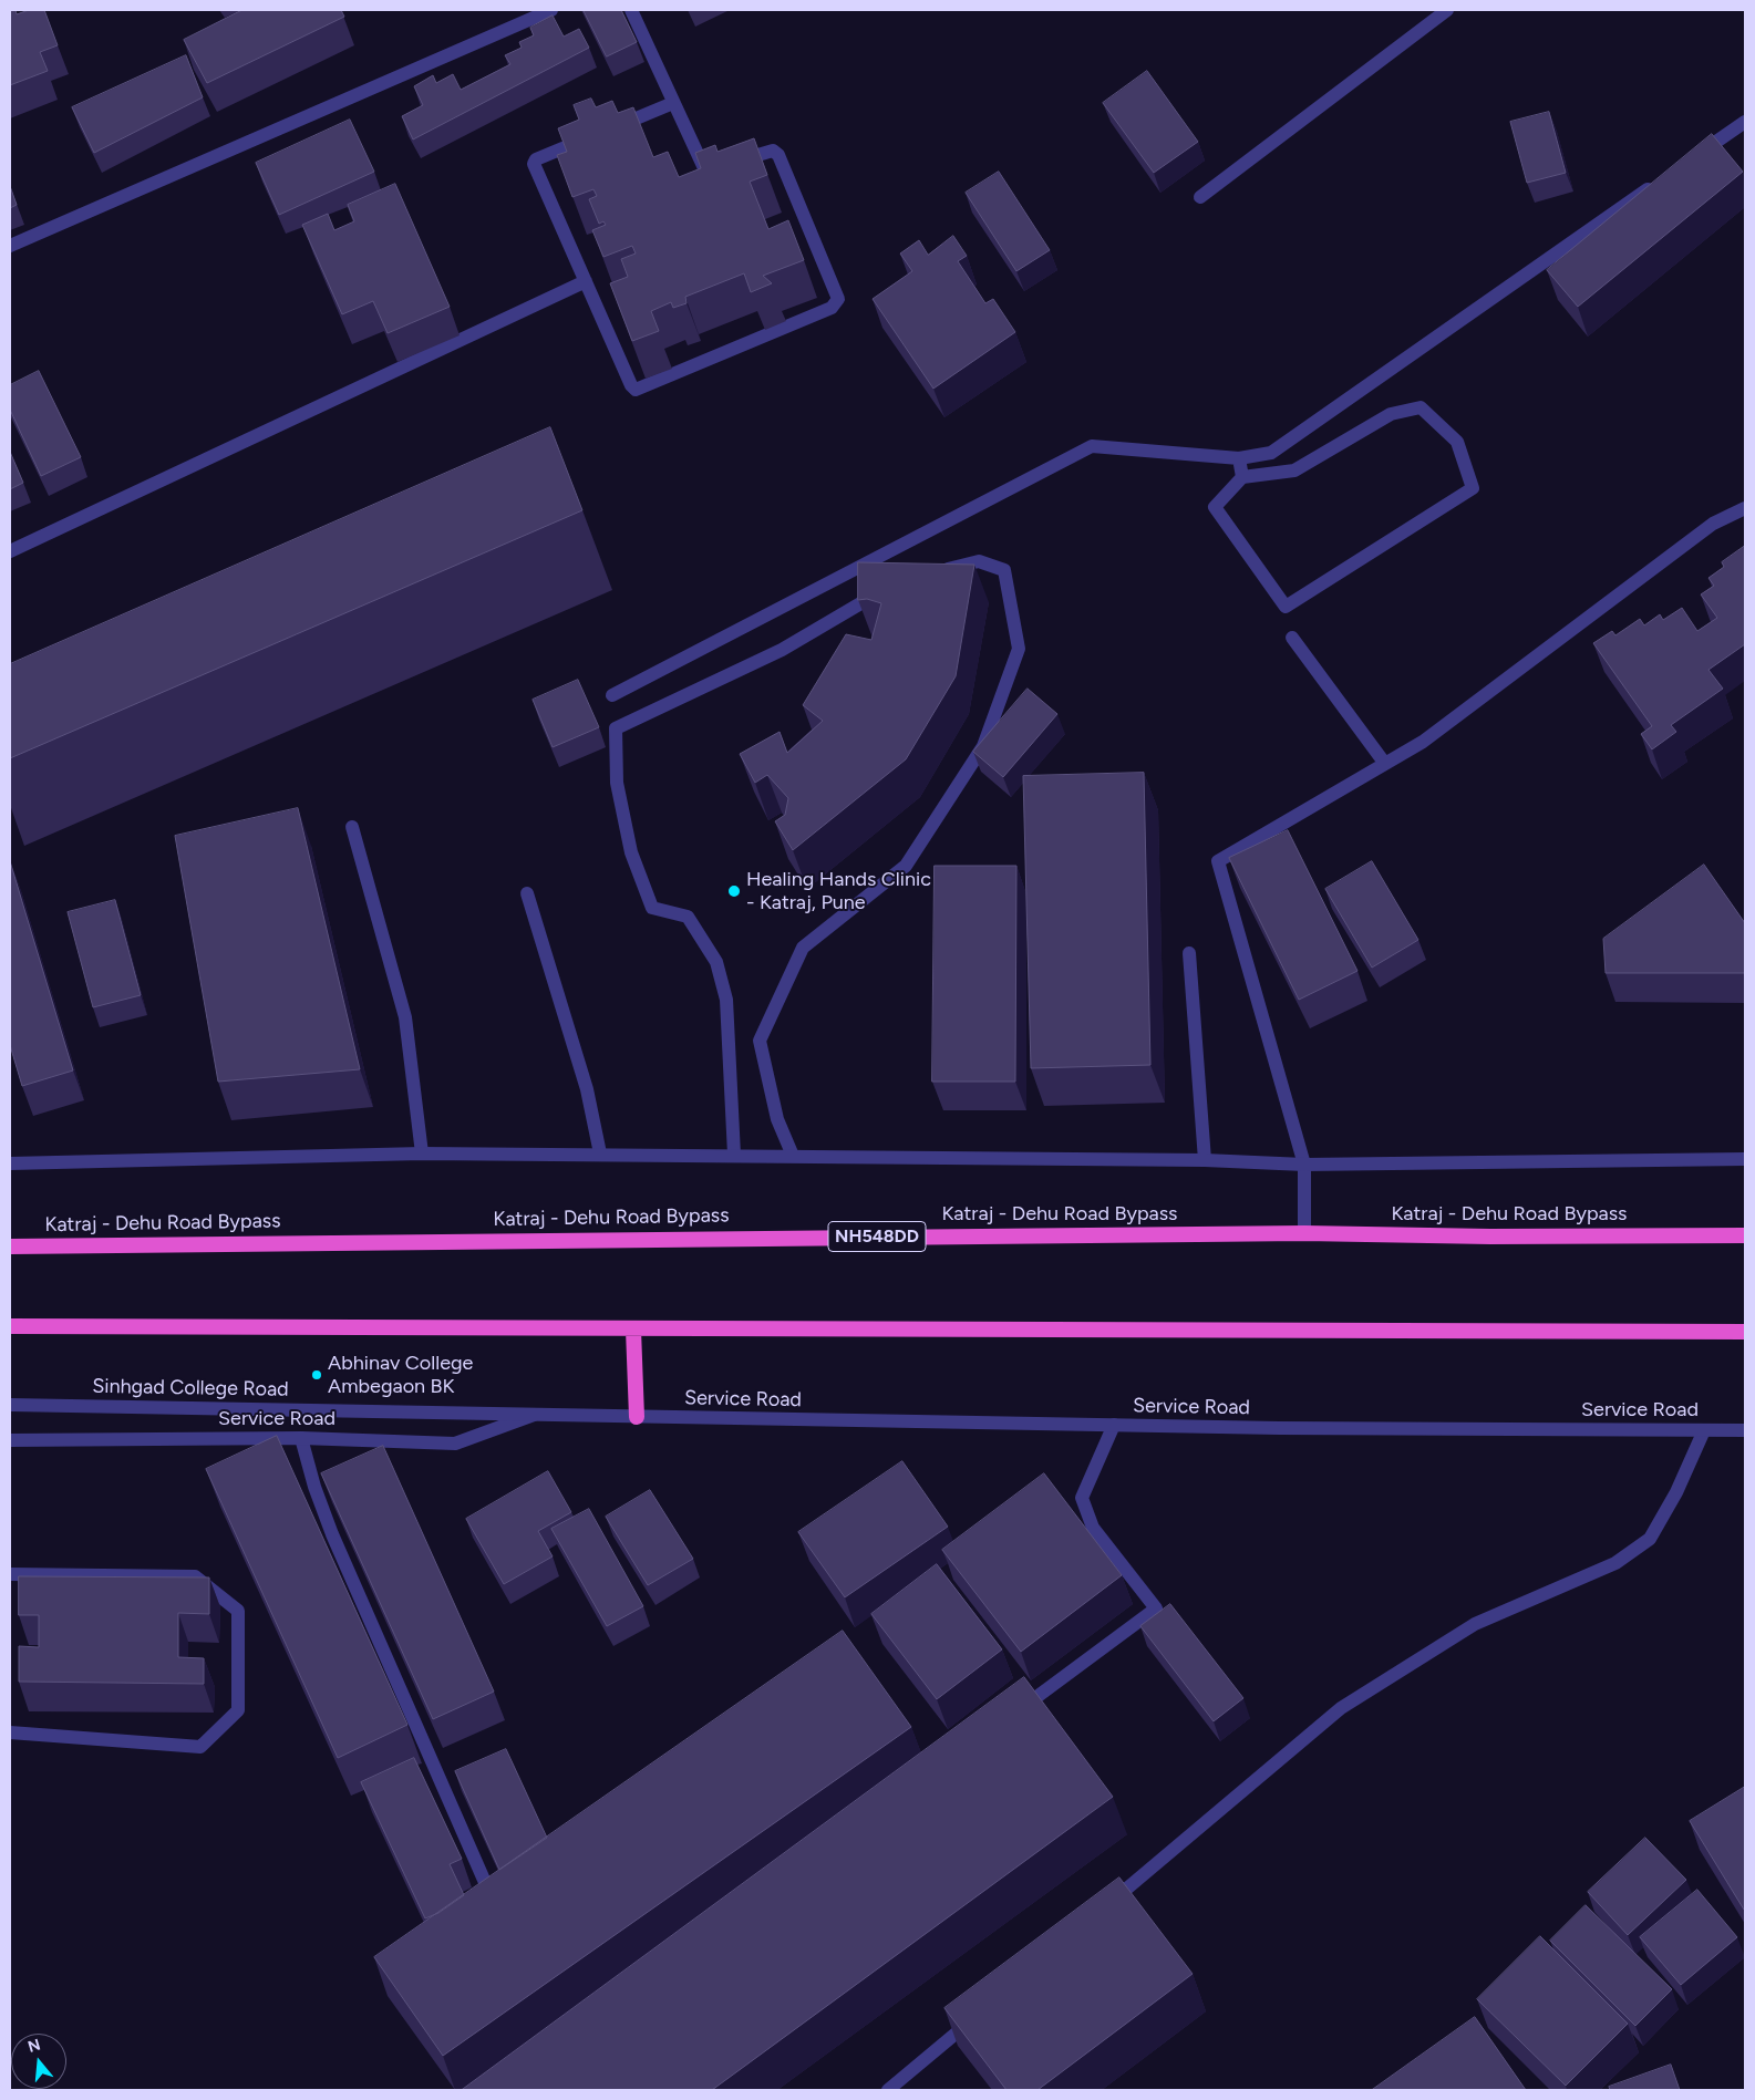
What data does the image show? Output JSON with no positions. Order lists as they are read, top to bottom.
{
  "streets": {
    "highway": ["Katraj - Dehu Road Bypass", "NH548DD"],
    "street": ["Sinhgad College Road", "Service Road"]
  },
  "crossings": [
    ["Sinhgad College Road", "Service Road"]
  ],
  "places": ["Healing Hands Clinic - Katraj, Pune", "Abhinav College Ambegaon BK"],
  "north": "top"
}
